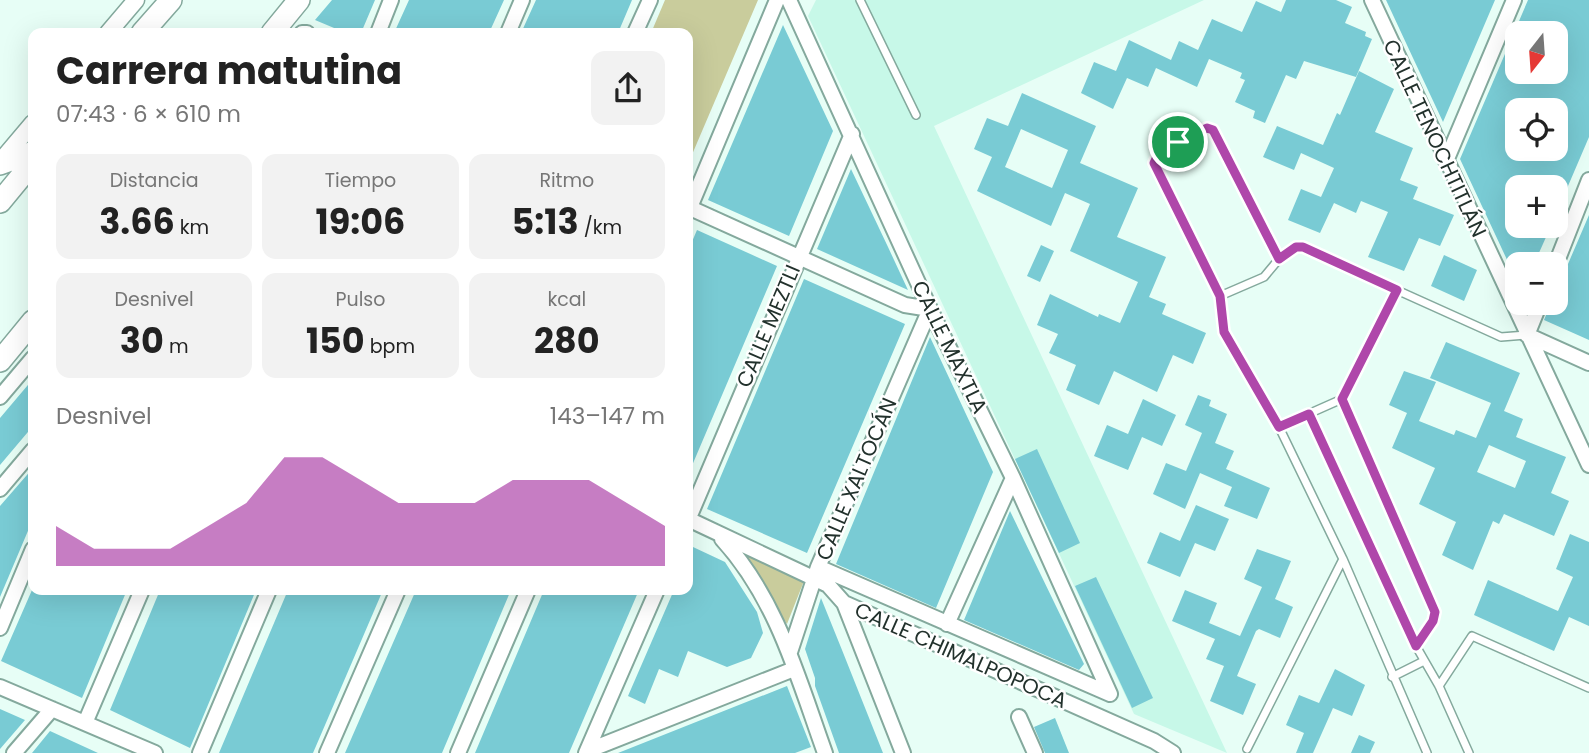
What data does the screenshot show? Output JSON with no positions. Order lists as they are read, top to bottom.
{
  "streets": {
    "street": [
      "CALLE TENOCHTITLÁN",
      "CALLE MEZTLI",
      "CALLE MAXTLA",
      "CALLE XALTOCÁN",
      "CALLE CHIMALPOPOCA"
    ]
  },
  "crossings": [
    ["CALLE MEZTLI", "CALLE MAXTLA"],
    ["CALLE MAXTLA", "CALLE XALTOCÁN"],
    ["CALLE XALTOCÁN", "CALLE CHIMALPOPOCA"]
  ],
  "north": "bottom",
  "page": {
    "map_buttons": ["+", "−"],
    "heading": ["Carrera matutina", "07:43 · 6 × 610 m"],
    "stats": [
      ["Distancia", "3.66 km"],
      ["Tiempo", "19:06"],
      ["Ritmo", "5:13 /km"],
      ["Desnivel", "30 m"],
      ["Pulso", "150 bpm"],
      ["kcal", "280"]
    ],
    "chart": ["Desnivel", "143–147 m"]
  }
}
